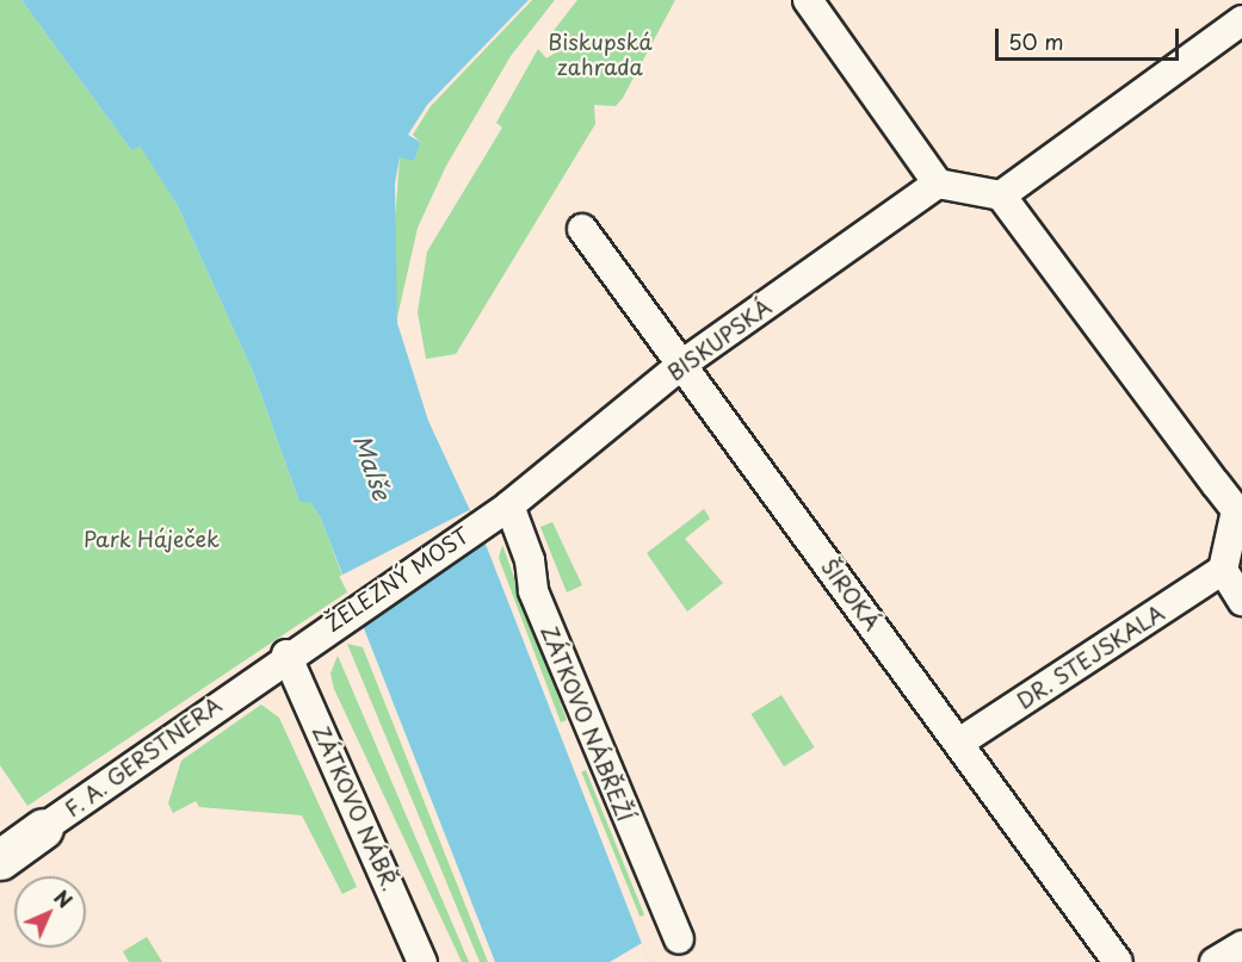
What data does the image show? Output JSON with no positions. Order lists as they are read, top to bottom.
{
  "streets": {
    "street": [
      "BISKUPSKÁ",
      "ŽELEZNÝ MOST",
      "ŠIROKÁ",
      "DR. STEJSKALA",
      "ZÁTKOVO NÁBŘEŽÍ",
      "F. A. GERSTNERA",
      "ZÁTKOVO NÁBŘ."
    ]
  },
  "crossings": [
    ["BISKUPSKÁ", "ŽELEZNÝ MOST"],
    ["BISKUPSKÁ", "ŠIROKÁ"],
    ["BISKUPSKÁ", "ZÁTKOVO NÁBŘEŽÍ"],
    ["ŽELEZNÝ MOST", "ZÁTKOVO NÁBŘEŽÍ"],
    ["ŽELEZNÝ MOST", "F. A. GERSTNERA"],
    ["ŽELEZNÝ MOST", "ZÁTKOVO NÁBŘ."],
    ["ŠIROKÁ", "DR. STEJSKALA"],
    ["F. A. GERSTNERA", "ZÁTKOVO NÁBŘ."]
  ],
  "water": ["Malše"],
  "parks": ["Biskupská zahrada", "Park Háječek"],
  "scale_bar": "50 m",
  "north": "top right"
}
